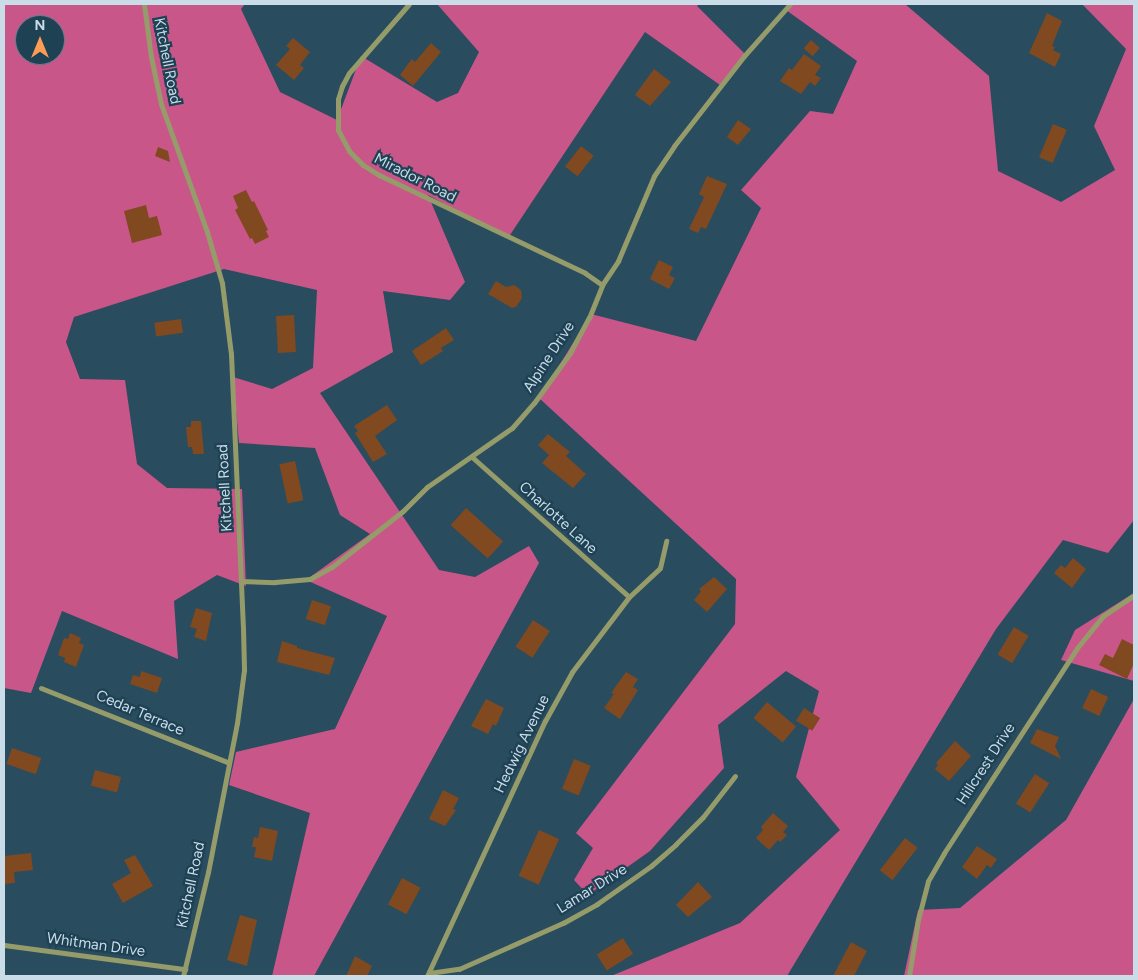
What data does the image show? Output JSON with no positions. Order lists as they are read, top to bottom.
{
  "streets": {
    "street": [
      "Kitchell Road",
      "Mirador Road",
      "Alpine Drive",
      "Charlotte Lane",
      "Cedar Terrace",
      "Hedwig Avenue",
      "Hillcrest Drive",
      "Lamar Drive",
      "Whitman Drive"
    ]
  },
  "crossings": [
    ["Kitchell Road", "Alpine Drive"],
    ["Kitchell Road", "Cedar Terrace"],
    ["Kitchell Road", "Whitman Drive"],
    ["Mirador Road", "Alpine Drive"],
    ["Alpine Drive", "Charlotte Lane"],
    ["Charlotte Lane", "Hedwig Avenue"],
    ["Hedwig Avenue", "Lamar Drive"]
  ],
  "north": "top"
}
